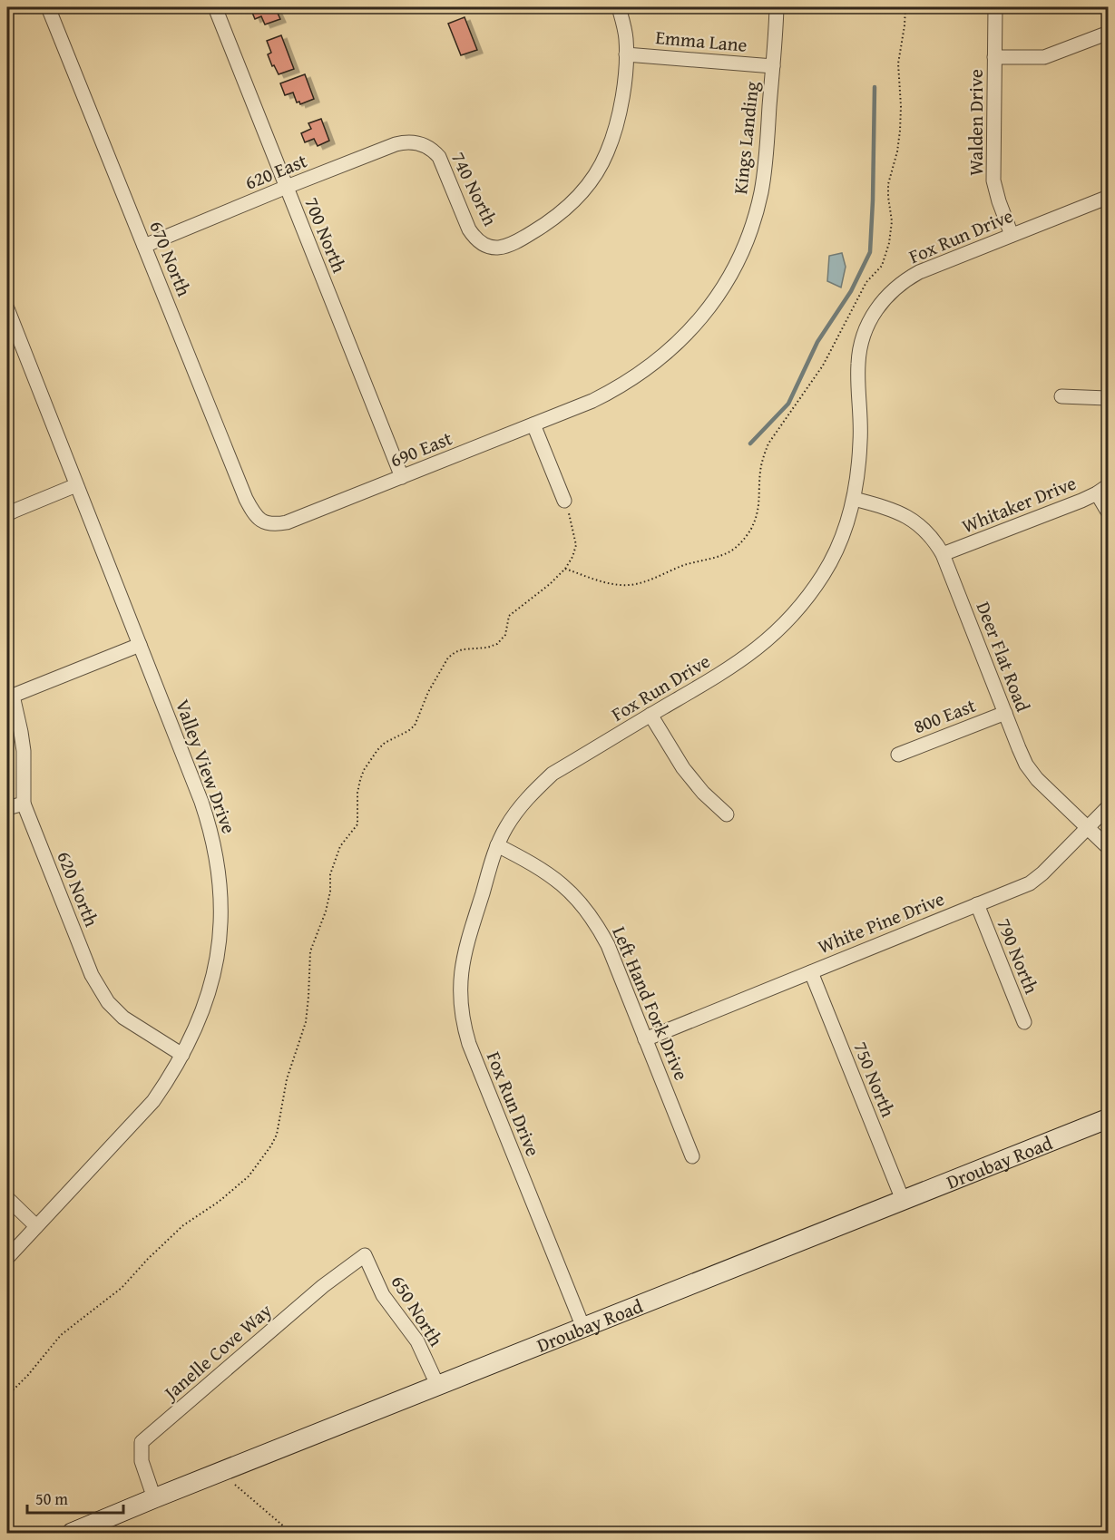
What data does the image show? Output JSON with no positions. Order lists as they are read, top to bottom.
{
  "streets": {
    "street": [
      "Emma Lane",
      "Walden Drive",
      "Kings Landing",
      "620 East",
      "740 North",
      "700 North",
      "Fox Run Drive",
      "670 North",
      "690 East",
      "Whitaker Drive",
      "Deer Flat Road",
      "800 East",
      "Valley View Drive",
      "620 North",
      "White Pine Drive",
      "790 North",
      "Left Hand Fork Drive",
      "750 North",
      "Droubay Road",
      "650 North",
      "Janelle Cove Way"
    ]
  },
  "crossings": [
    ["Emma Lane", "Kings Landing"],
    ["Emma Lane", "740 North"],
    ["Walden Drive", "Fox Run Drive"],
    ["Kings Landing", "690 East"],
    ["620 East", "740 North"],
    ["620 East", "700 North"],
    ["620 East", "670 North"],
    ["700 North", "690 East"],
    ["Fox Run Drive", "Deer Flat Road"],
    ["Fox Run Drive", "Left Hand Fork Drive"],
    ["Fox Run Drive", "Droubay Road"],
    ["670 North", "690 East"],
    ["Whitaker Drive", "Deer Flat Road"],
    ["Deer Flat Road", "800 East"],
    ["Deer Flat Road", "White Pine Drive"],
    ["Valley View Drive", "620 North"],
    ["White Pine Drive", "790 North"],
    ["White Pine Drive", "Left Hand Fork Drive"],
    ["White Pine Drive", "750 North"],
    ["750 North", "Droubay Road"],
    ["Droubay Road", "650 North"],
    ["Droubay Road", "Janelle Cove Way"],
    ["650 North", "Janelle Cove Way"]
  ],
  "scale_bar": "50 m"
}
